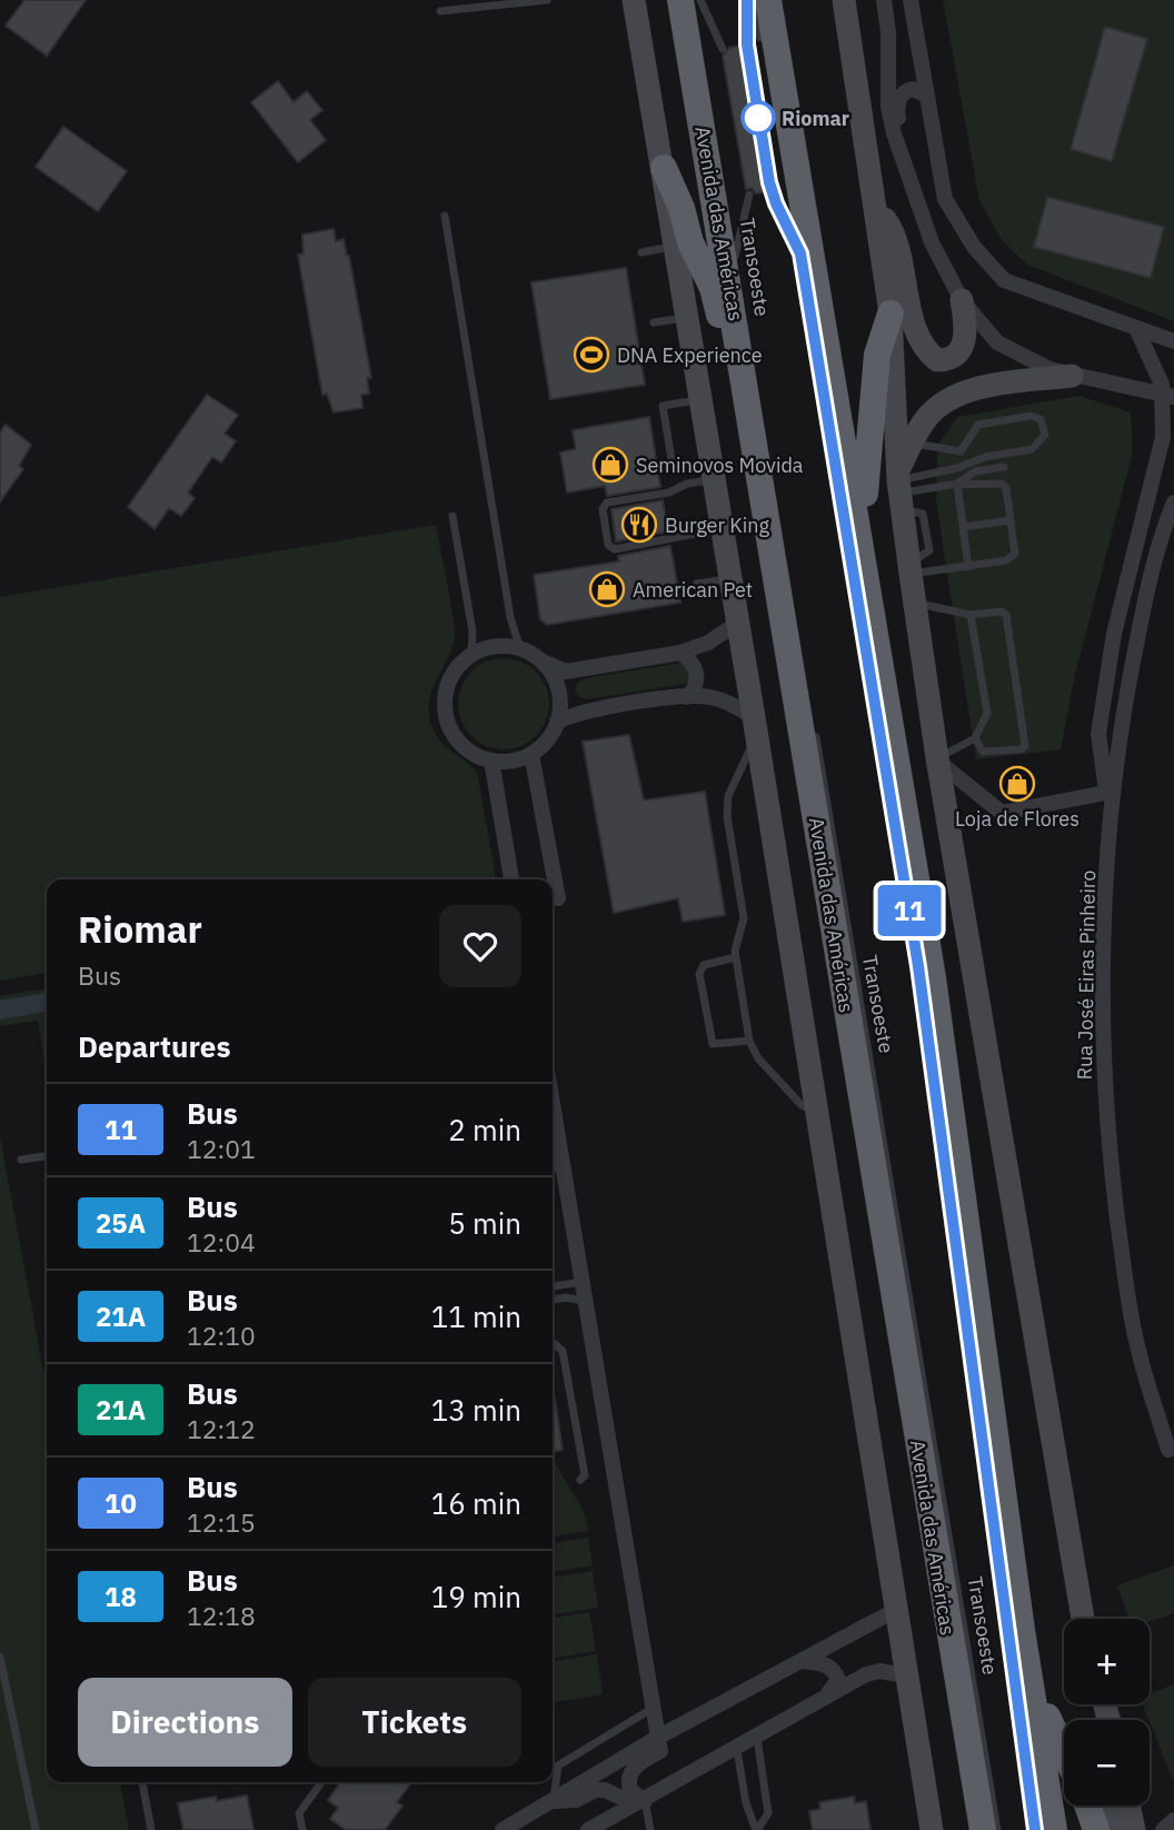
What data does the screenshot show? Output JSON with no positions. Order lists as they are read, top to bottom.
{
  "streets": {
    "highway": ["Avenida das Américas"],
    "street": ["Rua José Eiras Pinheiro"],
    "lane": ["Transoeste"]
  },
  "places": {
    "other": ["Riomar"],
    "sports": ["DNA Experience"],
    "shop": ["Seminovos Movida", "American Pet", "Loja de Flores"],
    "restaurant": ["Burger King"]
  },
  "lines": ["bus line 11"],
  "page": {
    "on_map": "11",
    "heading": [
      ["Riomar", "Bus"],
      "Departures"
    ],
    "list": [
      {
        "mark": "11",
        "name": "Bus",
        "note": "12:01",
        "value": "2 min"
      },
      {
        "mark": "25A",
        "name": "Bus",
        "note": "12:04",
        "value": "5 min"
      },
      {
        "mark": "21A",
        "name": "Bus",
        "note": "12:10",
        "value": "11 min"
      },
      {
        "mark": "21A",
        "name": "Bus",
        "note": "12:12",
        "value": "13 min"
      },
      {
        "mark": "10",
        "name": "Bus",
        "note": "12:15",
        "value": "16 min"
      },
      {
        "mark": "18",
        "name": "Bus",
        "note": "12:18",
        "value": "19 min"
      }
    ],
    "map_buttons": ["+", "−"],
    "buttons": ["Directions", "Tickets"]
  }
}
